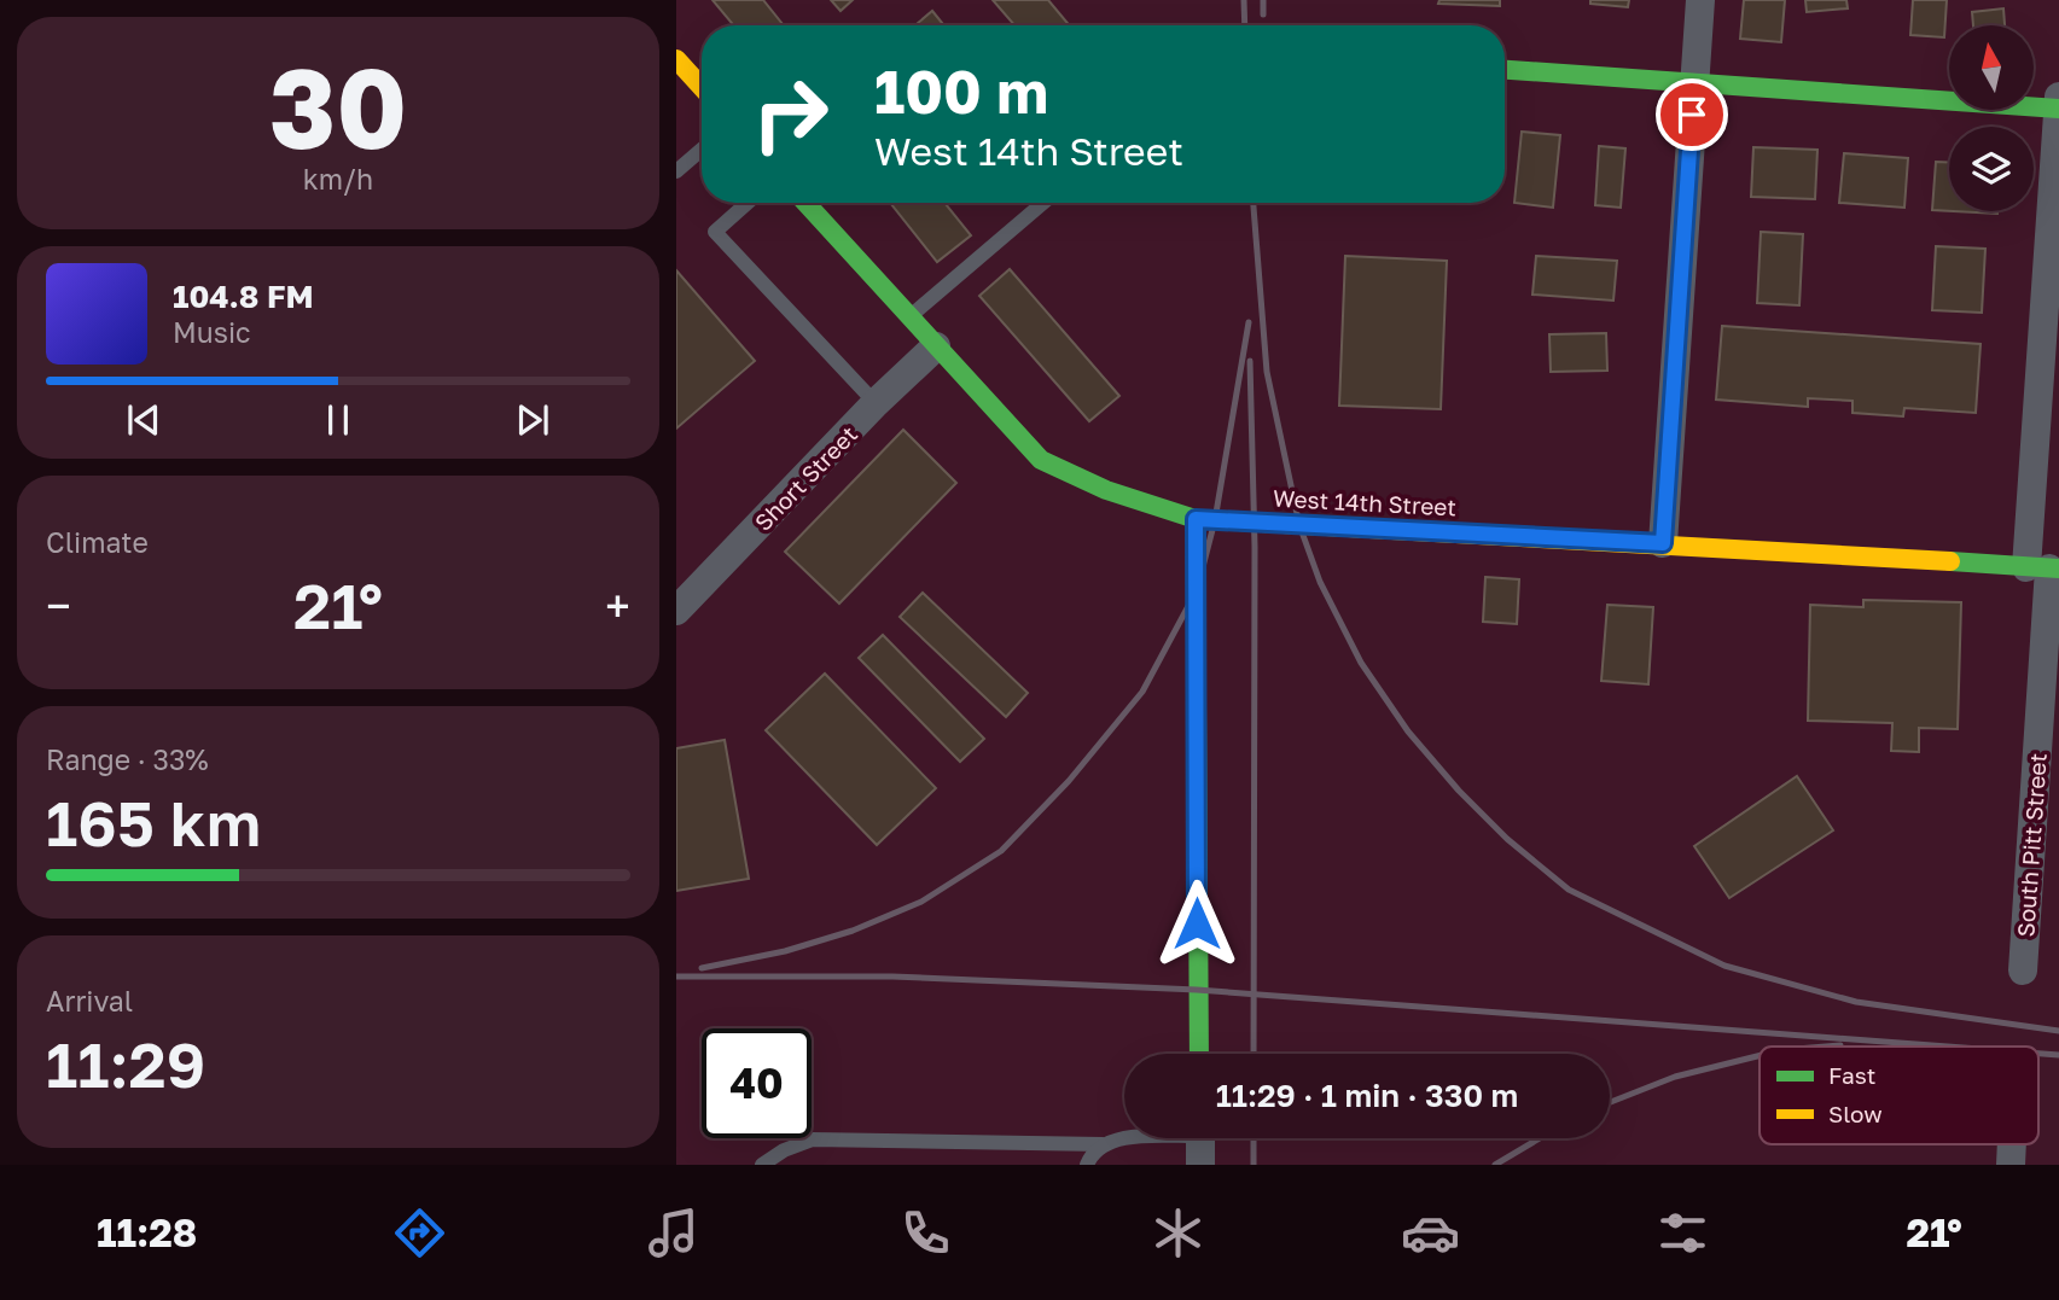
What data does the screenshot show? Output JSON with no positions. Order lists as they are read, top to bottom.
{
  "streets": {
    "street": ["Short Street", "West 14th Street", "South Pitt Street"]
  },
  "crossings": [
    ["Short Street", "West 14th Street"],
    ["West 14th Street", "South Pitt Street"]
  ],
  "legend": ["Fast", "Slow"],
  "north": "top",
  "page": {
    "tile": [
      ["30", "km/h"],
      "Climate",
      ["Range · 33%", "165 km"],
      ["Arrival", "11:29"]
    ],
    "turn": ["100 m", "West 14th Street"],
    "song": ["104.8 FM", "Music"],
    "heat": ["−", "21°", "+"],
    "limit": "40",
    "trip": "11:29 · 1 min · 330 m",
    "tabs": ["11:28", "21°"]
  }
}
